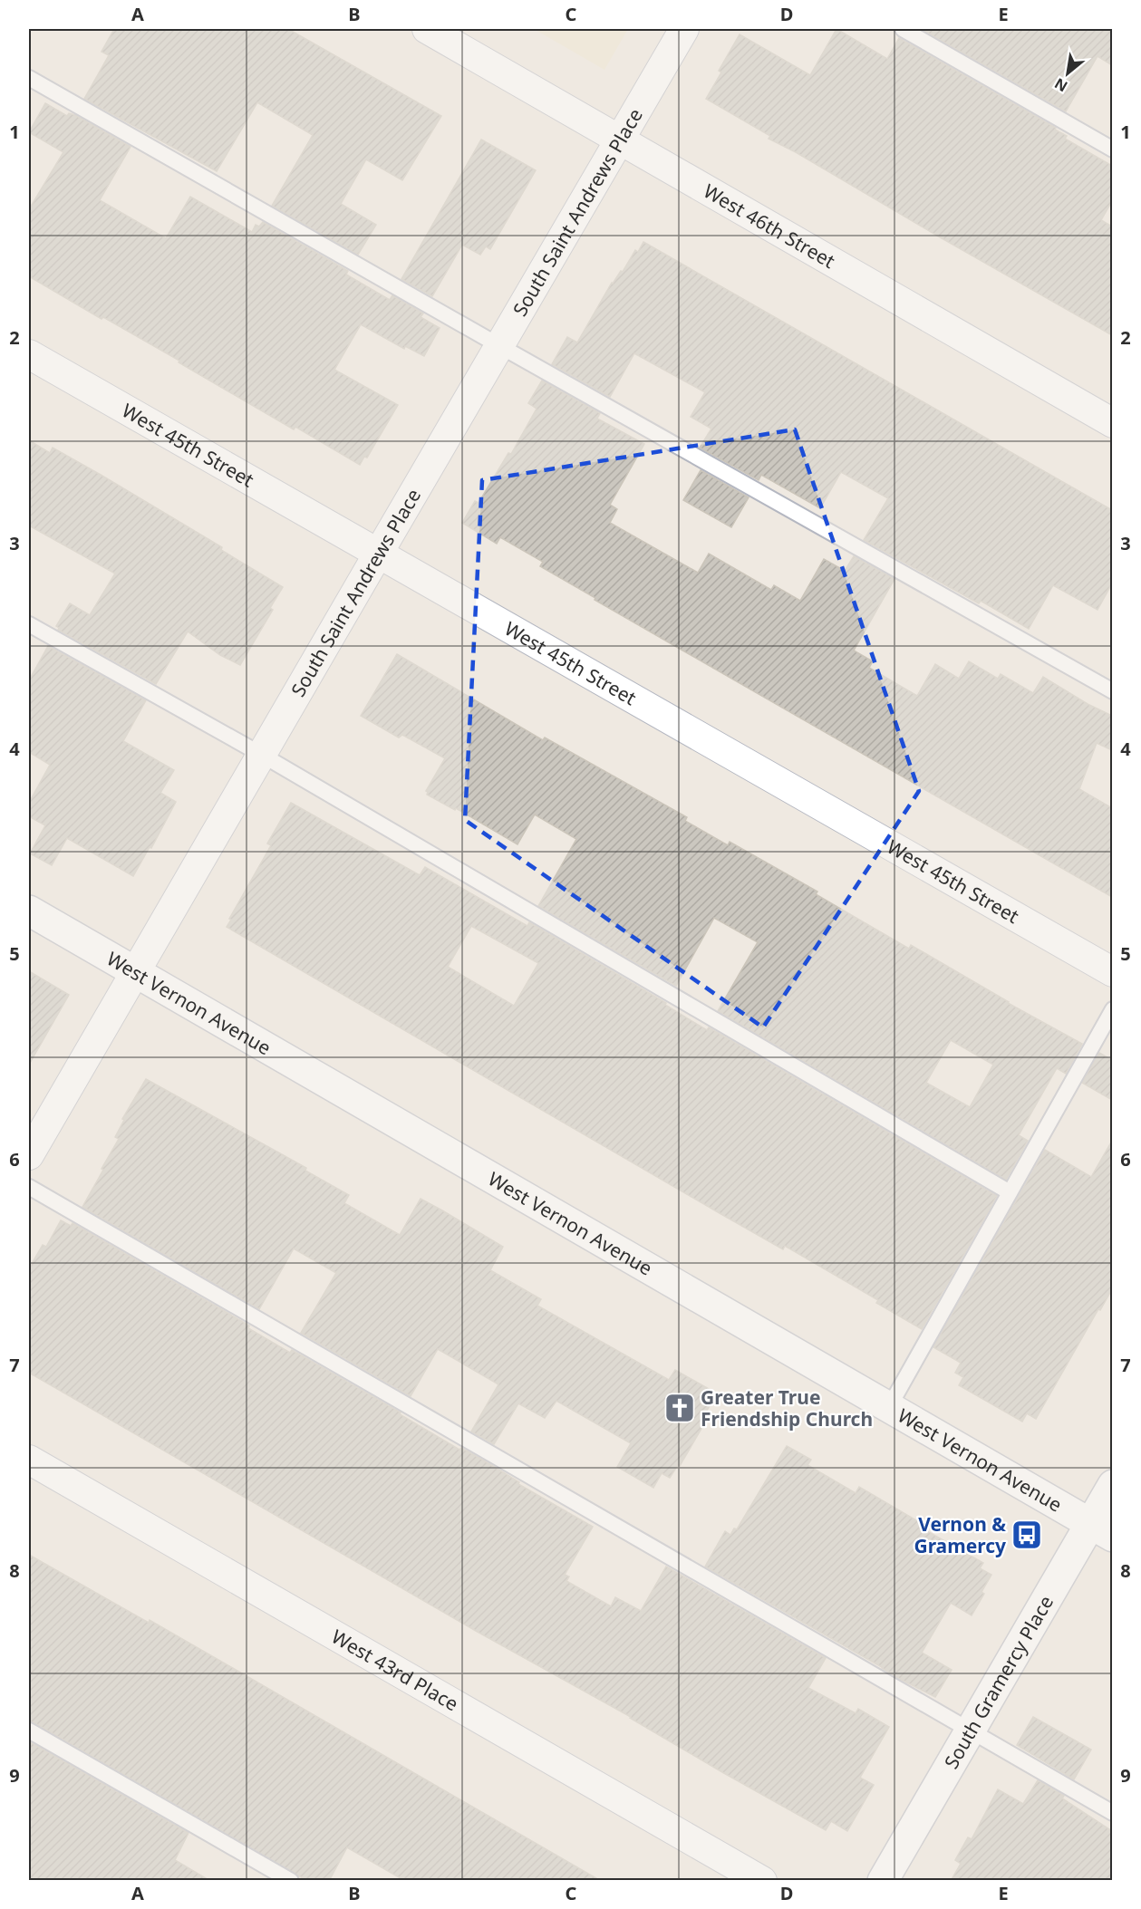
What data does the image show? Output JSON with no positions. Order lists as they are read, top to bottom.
{
  "streets": {
    "main road": ["West Vernon Avenue", "South Gramercy Place"],
    "street": [
      "South Saint Andrews Place",
      "West 46th Street",
      "West 45th Street",
      "West 43rd Place"
    ]
  },
  "crossings": [
    ["South Saint Andrews Place", "West 46th Street"],
    ["South Saint Andrews Place", "West 45th Street"],
    ["South Saint Andrews Place", "West Vernon Avenue"],
    ["West Vernon Avenue", "South Gramercy Place"]
  ],
  "places": {
    "church": ["Greater True Friendship Church"],
    "bus stop": ["Vernon & Gramercy"]
  },
  "north": "bottom left",
  "grid": {
    "columns": [
      "A",
      "B",
      "C",
      "D",
      "E"
    ],
    "rows": [
      "1",
      "2",
      "3",
      "4",
      "5",
      "6",
      "7",
      "8",
      "9"
    ]
  }
}
